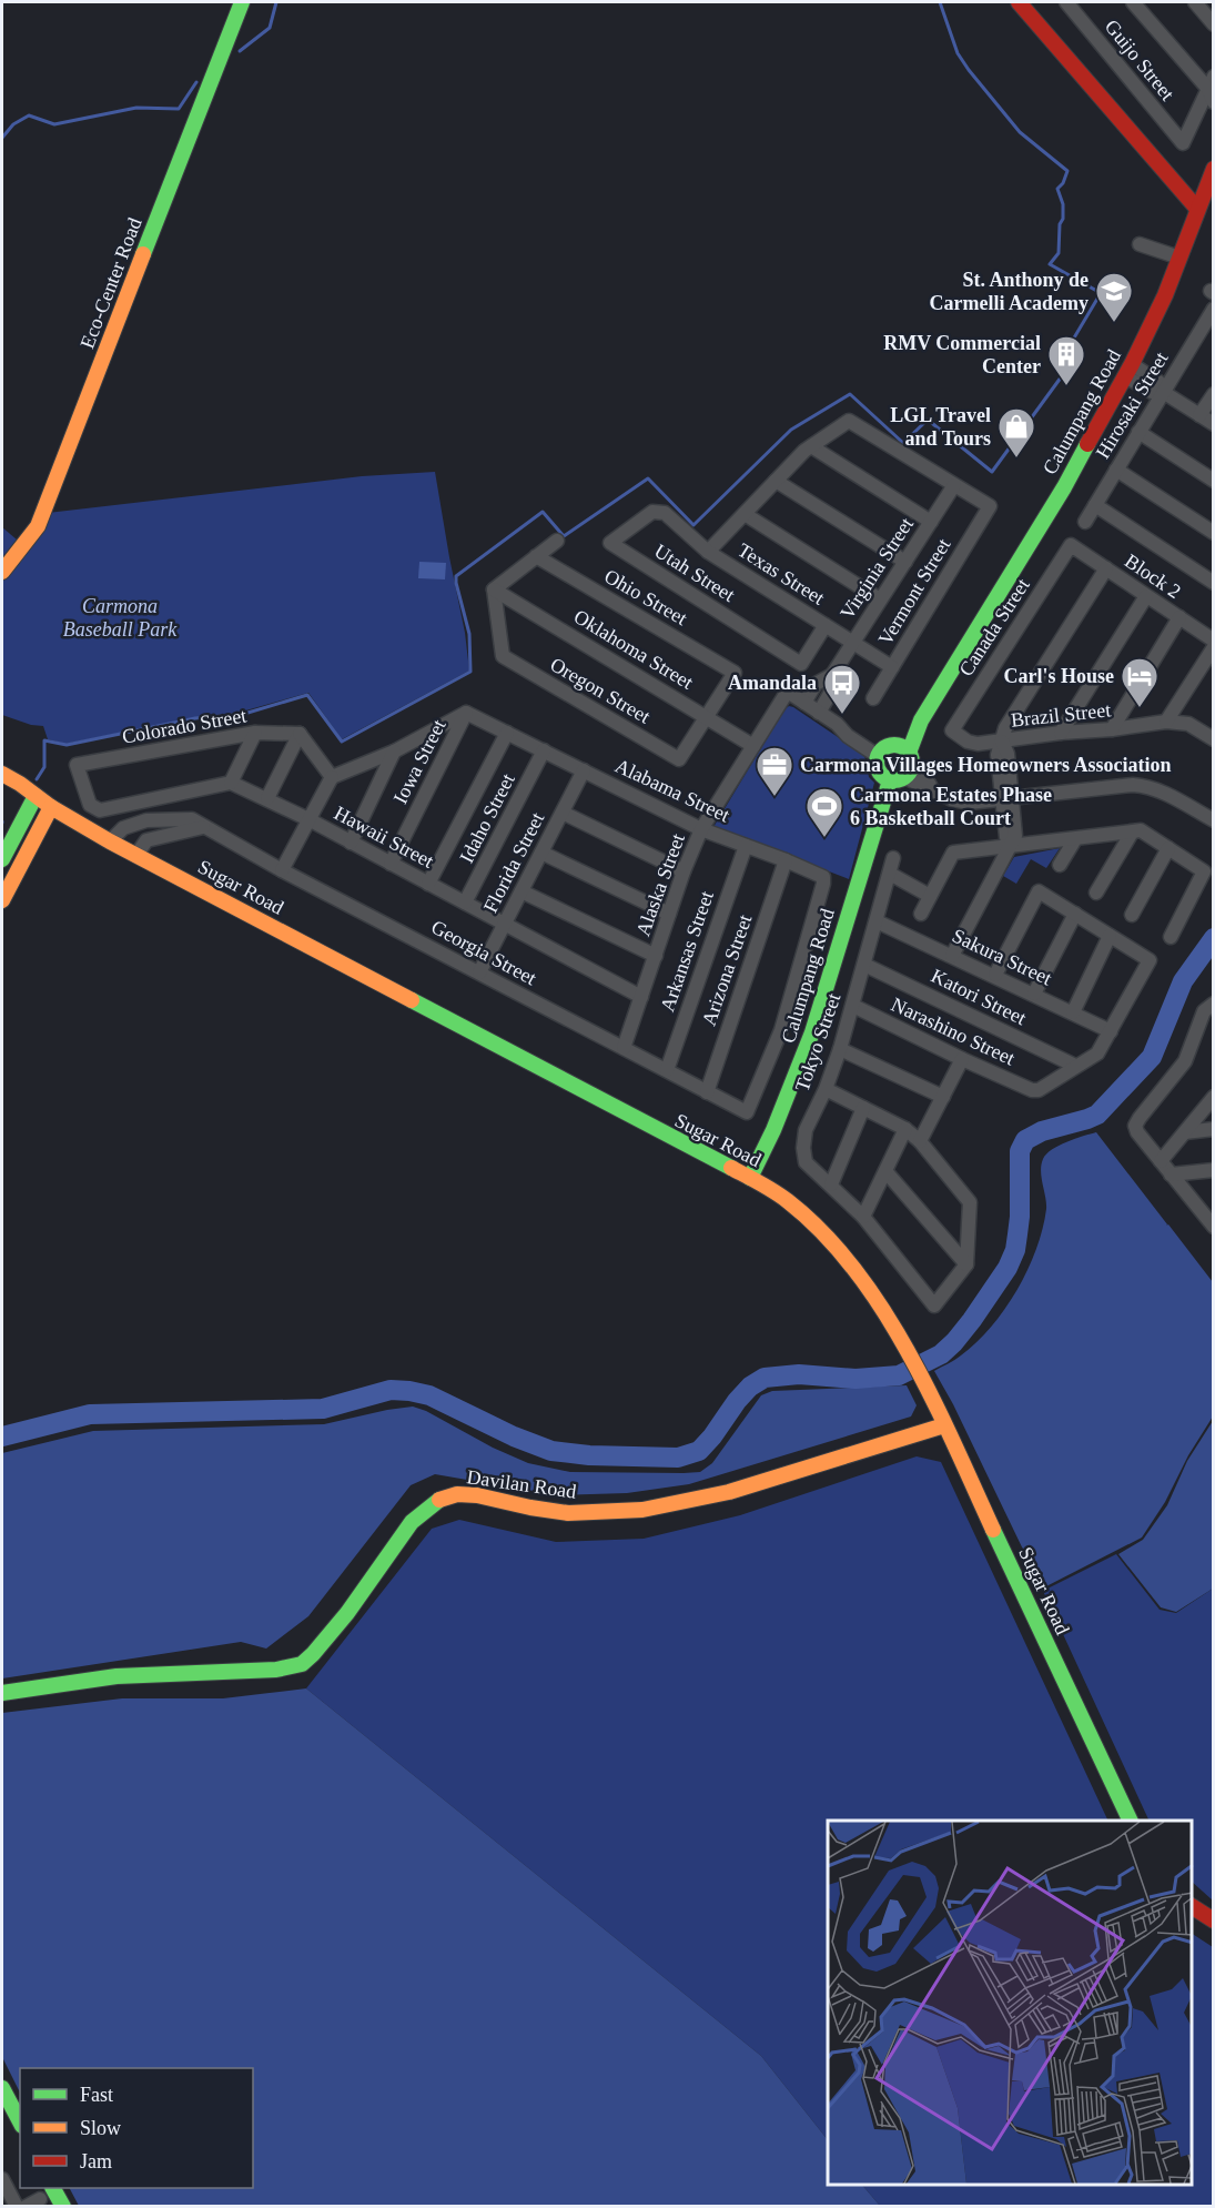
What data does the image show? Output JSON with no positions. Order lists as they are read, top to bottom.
{
  "streets": {
    "main road": [
      "Eco-Center Road",
      "Calumpang Road",
      "Sugar Road",
      "Davilan Road"
    ],
    "street": [
      "Guijo Street",
      "Hirosaki Street",
      "Virginia Street",
      "Utah Street",
      "Texas Street",
      "Block 2",
      "Vermont Street",
      "Ohio Street",
      "Canada Street",
      "Oklahoma Street",
      "Oregon Street",
      "Brazil Street",
      "Colorado Street",
      "Iowa Street",
      "Alabama Street",
      "Idaho Street",
      "Hawaii Street",
      "Florida Street",
      "Alaska Street",
      "Arkansas Street",
      "Georgia Street",
      "Sakura Street",
      "Arizona Street",
      "Katori Street",
      "Narashino Street",
      "Tokyo Street"
    ]
  },
  "crossings": [
    ["Calumpang Road", "Sugar Road"],
    ["Virginia Street", "Texas Street"],
    ["Virginia Street", "Vermont Street"],
    ["Virginia Street", "Alaska Street"],
    ["Utah Street", "Texas Street"],
    ["Texas Street", "Vermont Street"],
    ["Block 2", "Canada Street"],
    ["Ohio Street", "Oklahoma Street"],
    ["Ohio Street", "Oregon Street"],
    ["Canada Street", "Brazil Street"],
    ["Oklahoma Street", "Oregon Street"],
    ["Oklahoma Street", "Alaska Street"],
    ["Colorado Street", "Hawaii Street"],
    ["Iowa Street", "Alabama Street"],
    ["Iowa Street", "Hawaii Street"],
    ["Alabama Street", "Idaho Street"],
    ["Alabama Street", "Florida Street"],
    ["Alabama Street", "Alaska Street"],
    ["Alabama Street", "Arkansas Street"],
    ["Alabama Street", "Georgia Street"],
    ["Alabama Street", "Arizona Street"],
    ["Idaho Street", "Hawaii Street"],
    ["Hawaii Street", "Florida Street"],
    ["Hawaii Street", "Alaska Street"],
    ["Florida Street", "Georgia Street"],
    ["Alaska Street", "Georgia Street"],
    ["Sugar Road", "Georgia Street"],
    ["Sugar Road", "Davilan Road"],
    ["Arkansas Street", "Georgia Street"],
    ["Georgia Street", "Arizona Street"],
    ["Sakura Street", "Tokyo Street"],
    ["Katori Street", "Narashino Street"],
    ["Katori Street", "Tokyo Street"],
    ["Narashino Street", "Tokyo Street"]
  ],
  "parks": ["Carmona Baseball Park"],
  "places": {
    "school or university": ["St. Anthony de Carmelli Academy"],
    "building": ["RMV Commercial Center"],
    "shop": ["LGL Travel and Tours"],
    "hotel": ["Carl's House"],
    "bus stop": ["Amandala"],
    "office": ["Carmona Villages Homeowners Association"],
    "sports": ["Carmona Estates Phase 6 Basketball Court"]
  },
  "legend": ["Fast", "Slow", "Jam"]
}
